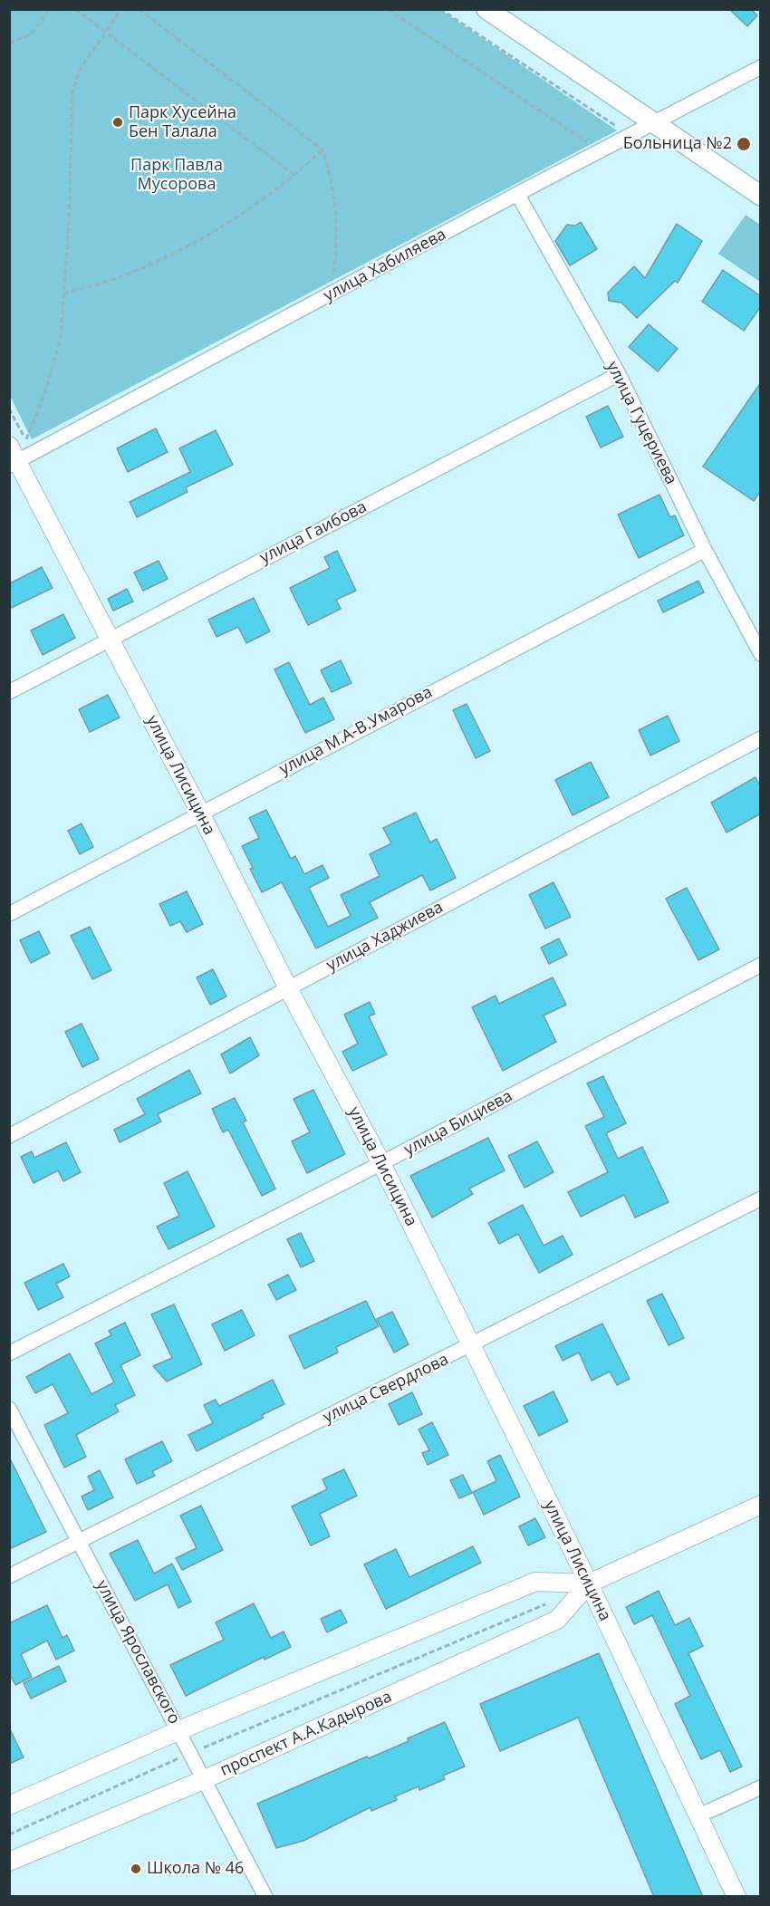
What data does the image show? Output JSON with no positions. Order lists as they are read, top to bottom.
{
  "streets": {
    "street": [
      "улица Хабиляева",
      "улица Гуцериева",
      "улица Гаибова",
      "улица М.А-В.Умарова",
      "улица Лисицина",
      "улица Хаджиева",
      "улица Бициева",
      "улица Свердлова",
      "улица Ярославского",
      "проспект А.А.Кадырова"
    ]
  },
  "crossings": [
    ["улица Хабиляева", "улица Гуцериева"],
    ["улица Хабиляева", "улица Лисицина"],
    ["улица Гуцериева", "улица Гаибова"],
    ["улица Гуцериева", "улица М.А-В.Умарова"],
    ["улица Гаибова", "улица Лисицина"],
    ["улица М.А-В.Умарова", "улица Лисицина"],
    ["улица Лисицина", "улица Хаджиева"],
    ["улица Лисицина", "улица Бициева"],
    ["улица Лисицина", "улица Свердлова"],
    ["улица Лисицина", "проспект А.А.Кадырова"],
    ["улица Свердлова", "улица Ярославского"],
    ["улица Ярославского", "проспект А.А.Кадырова"]
  ],
  "parks": ["Парк Павла Мусорова"],
  "places": ["Парк Хусейна Бен Талала", "Больница №2", "Школа № 46"]
}
